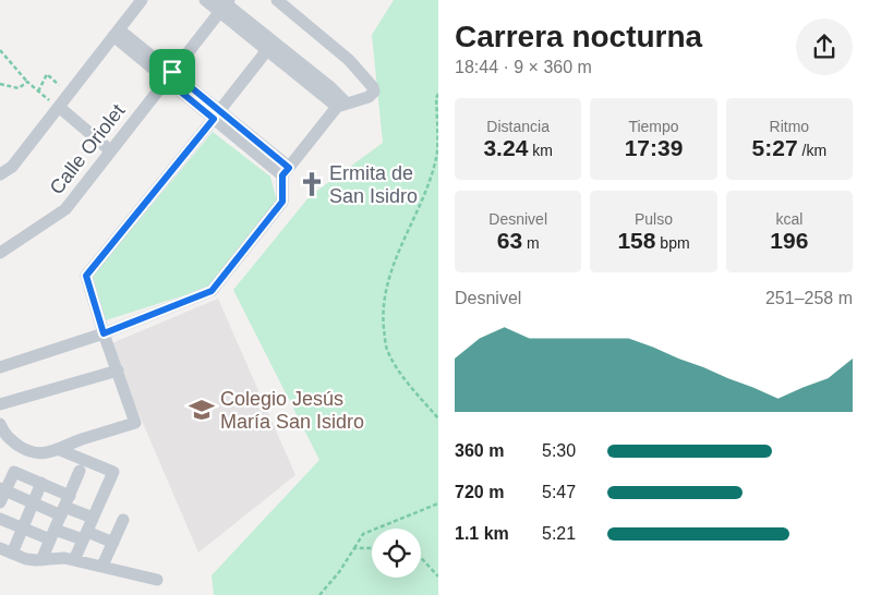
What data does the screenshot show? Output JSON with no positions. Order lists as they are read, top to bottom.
{
  "streets": {
    "street": ["Calle Oriolet"]
  },
  "places": {
    "church": ["Ermita de San Isidro"],
    "school or university": ["Colegio Jesús María San Isidro"]
  },
  "page": {
    "heading": ["Carrera nocturna", "18:44 · 9 × 360 m"],
    "stats": [
      ["Distancia", "3.24 km"],
      ["Tiempo", "17:39"],
      ["Ritmo", "5:27 /km"],
      ["Desnivel", "63 m"],
      ["Pulso", "158 bpm"],
      ["kcal", "196"]
    ],
    "chart": ["Desnivel", "251–258 m"],
    "list": [
      {
        "name": "360 m",
        "note": "5:30"
      },
      {
        "name": "720 m",
        "note": "5:47"
      },
      {
        "name": "1.1 km",
        "note": "5:21"
      }
    ]
  }
}
